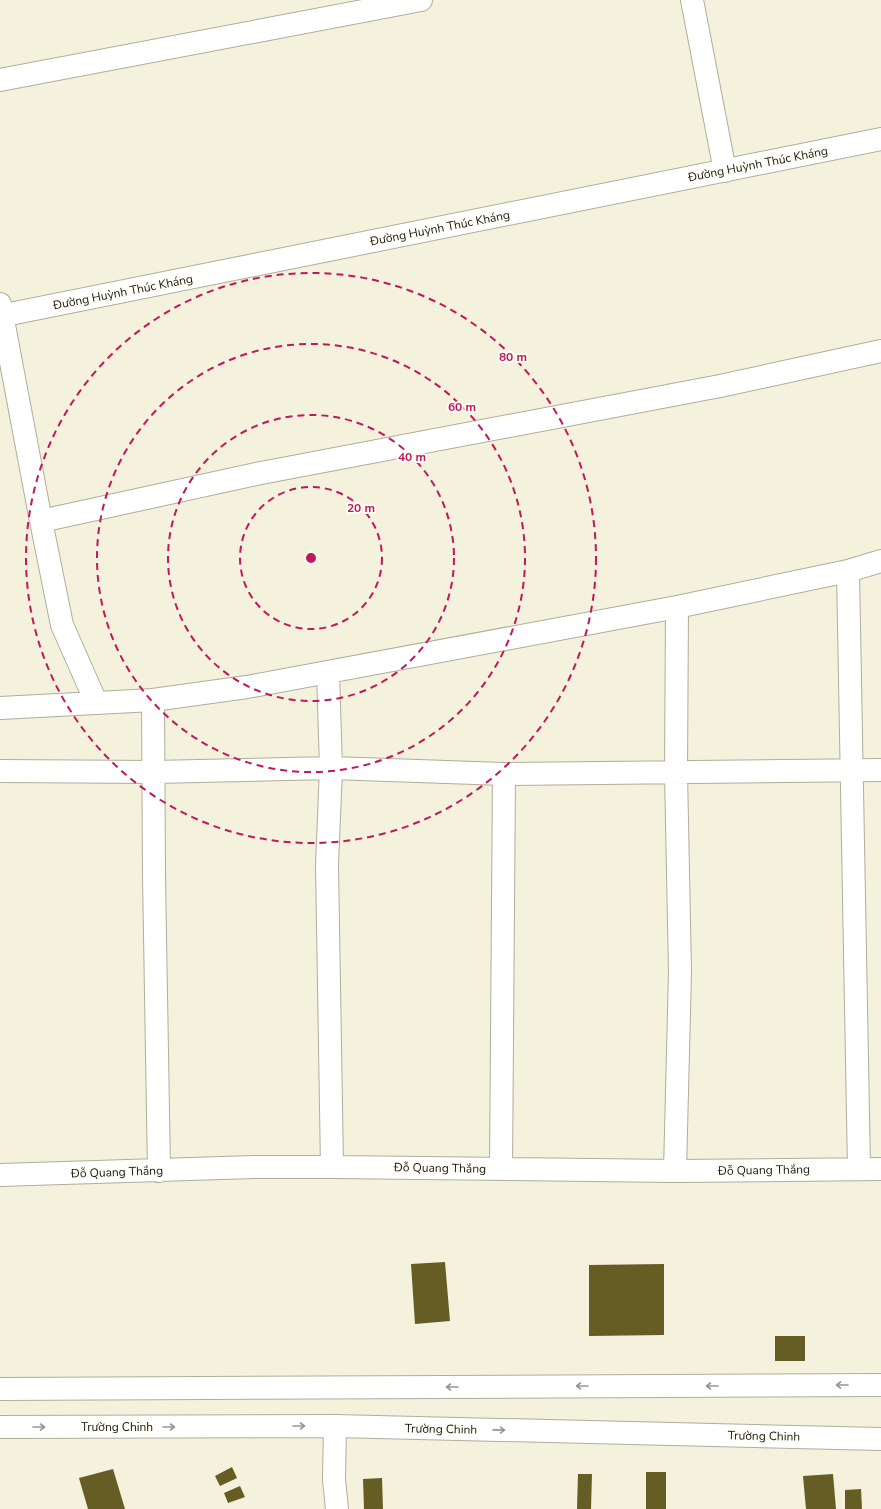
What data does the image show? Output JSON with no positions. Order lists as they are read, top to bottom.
{
  "streets": {
    "street": ["Đường Huỳnh Thúc Kháng", "Đỗ Quang Thắng", "Trường Chinh"]
  },
  "rings": [
    "80 m",
    "60 m",
    "40 m",
    "20 m"
  ]
}
